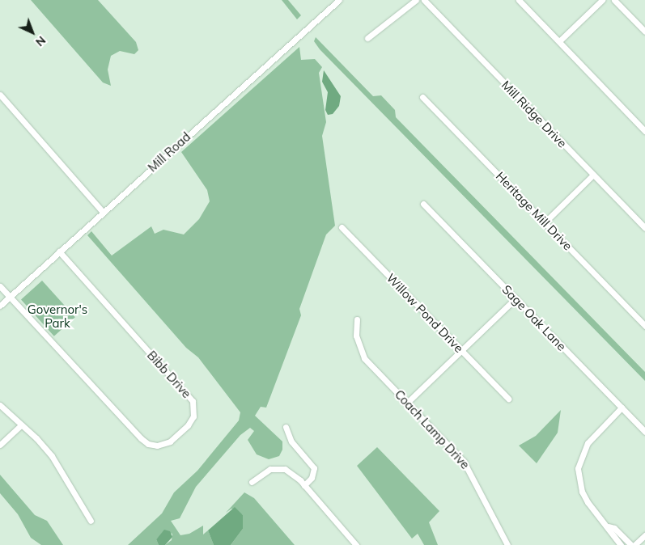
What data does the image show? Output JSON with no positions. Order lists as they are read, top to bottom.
{
  "streets": {
    "street": [
      "Mill Ridge Drive",
      "Mill Road",
      "Heritage Mill Drive",
      "Willow Pond Drive",
      "Sage Oak Lane",
      "Bibb Drive",
      "Coach Lamp Drive"
    ]
  },
  "crossings": [
    ["Mill Road", "Bibb Drive"]
  ],
  "parks": ["Governor's Park"],
  "north": "bottom right"
}
